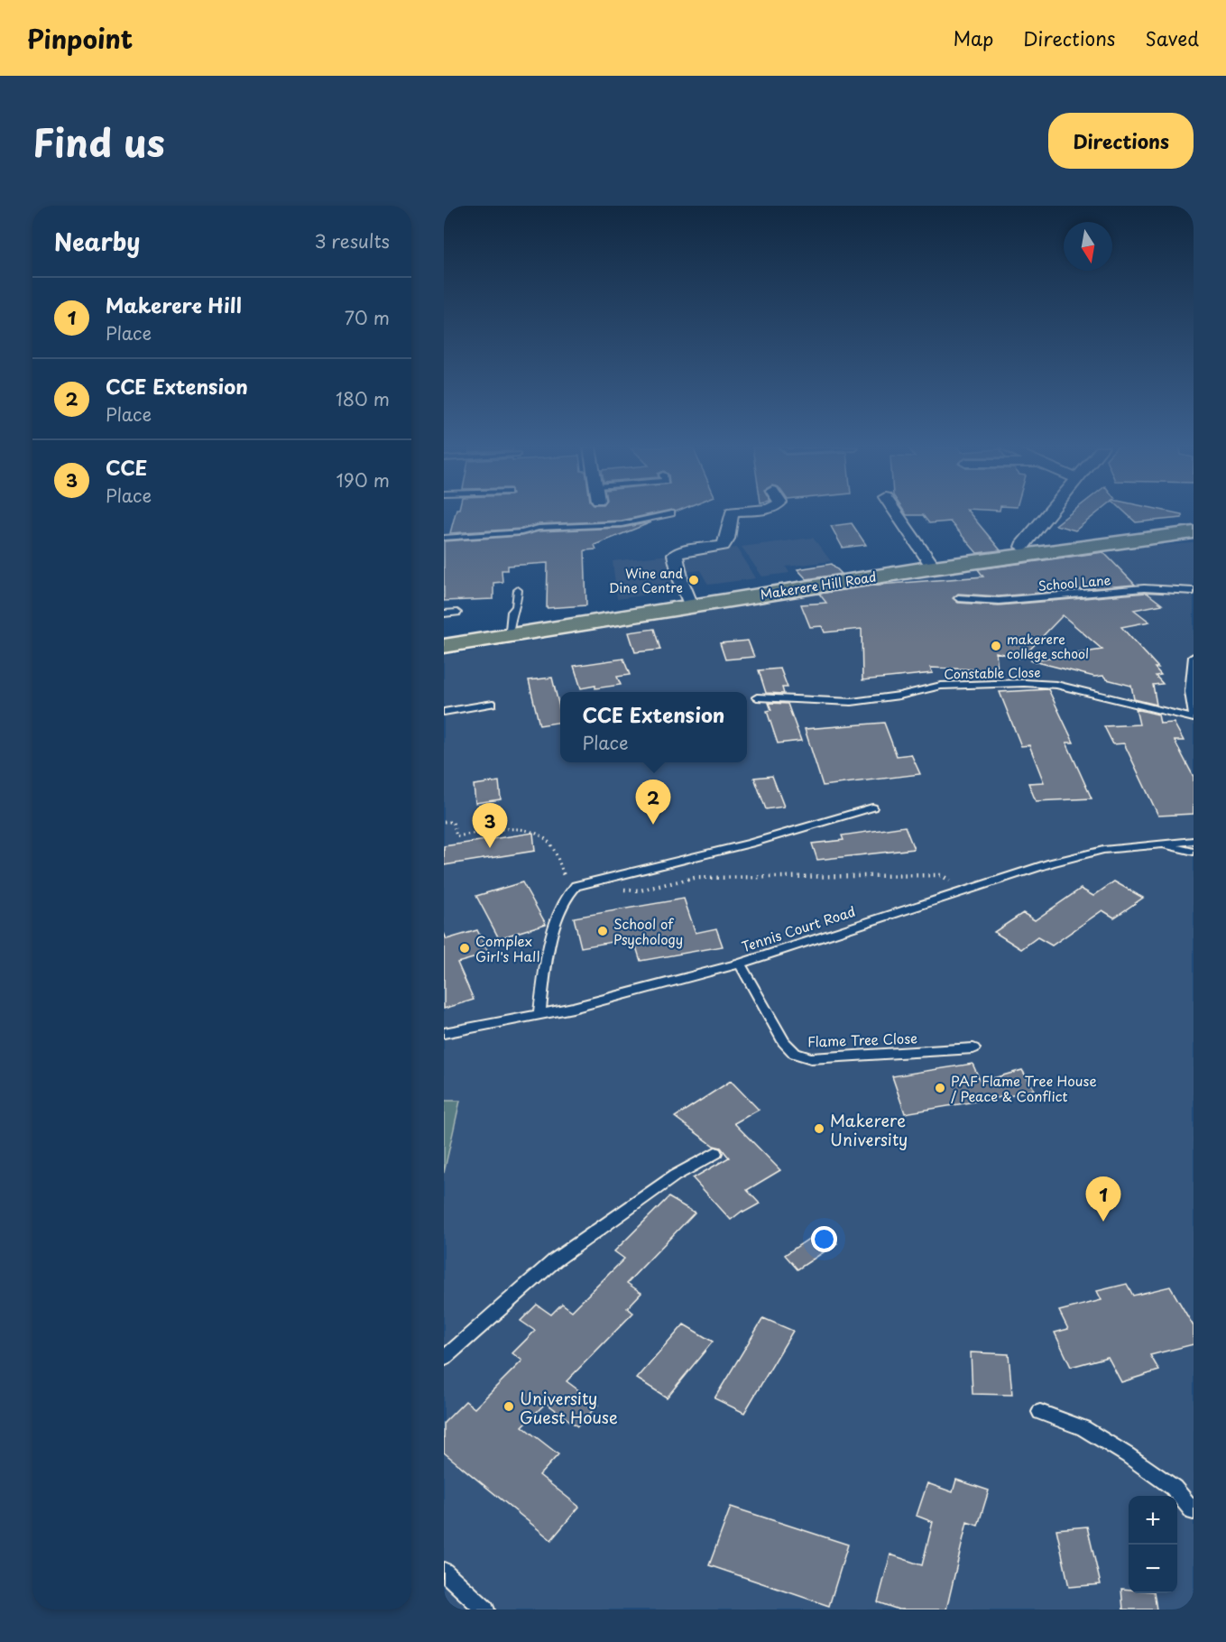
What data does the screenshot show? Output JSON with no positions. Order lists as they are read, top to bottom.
{
  "streets": {
    "main road": ["Makerere Hill Road"],
    "lane": [
      "School Lane",
      "Constable Close",
      "Tennis Court Road",
      "Flame Tree Close"
    ]
  },
  "crossings": [
    ["Tennis Court Road", "Flame Tree Close"]
  ],
  "places": [
    "Wine and Dine Centre",
    "makerere college school",
    "School of Psychology",
    "Complex Girl's Hall",
    "PAF Flame Tree House / Peace & Conflict",
    "Makerere University",
    "University Guest House"
  ],
  "north": "bottom",
  "page": {
    "header": "Pinpoint",
    "nav": ["Map", "Directions", "Saved"],
    "title": "Find us",
    "buttons": "Directions",
    "heading": ["Nearby", "3 results"],
    "list": [
      {
        "mark": "1",
        "name": "Makerere Hill",
        "note": "Place",
        "value": "70 m"
      },
      {
        "mark": "2",
        "name": "CCE Extension",
        "note": "Place",
        "value": "180 m"
      },
      {
        "mark": "3",
        "name": "CCE",
        "note": "Place",
        "value": "190 m"
      }
    ],
    "popup": ["CCE Extension", "Place"],
    "pins": ["2", "3", "1"],
    "map_buttons": ["+", "−"]
  }
}
